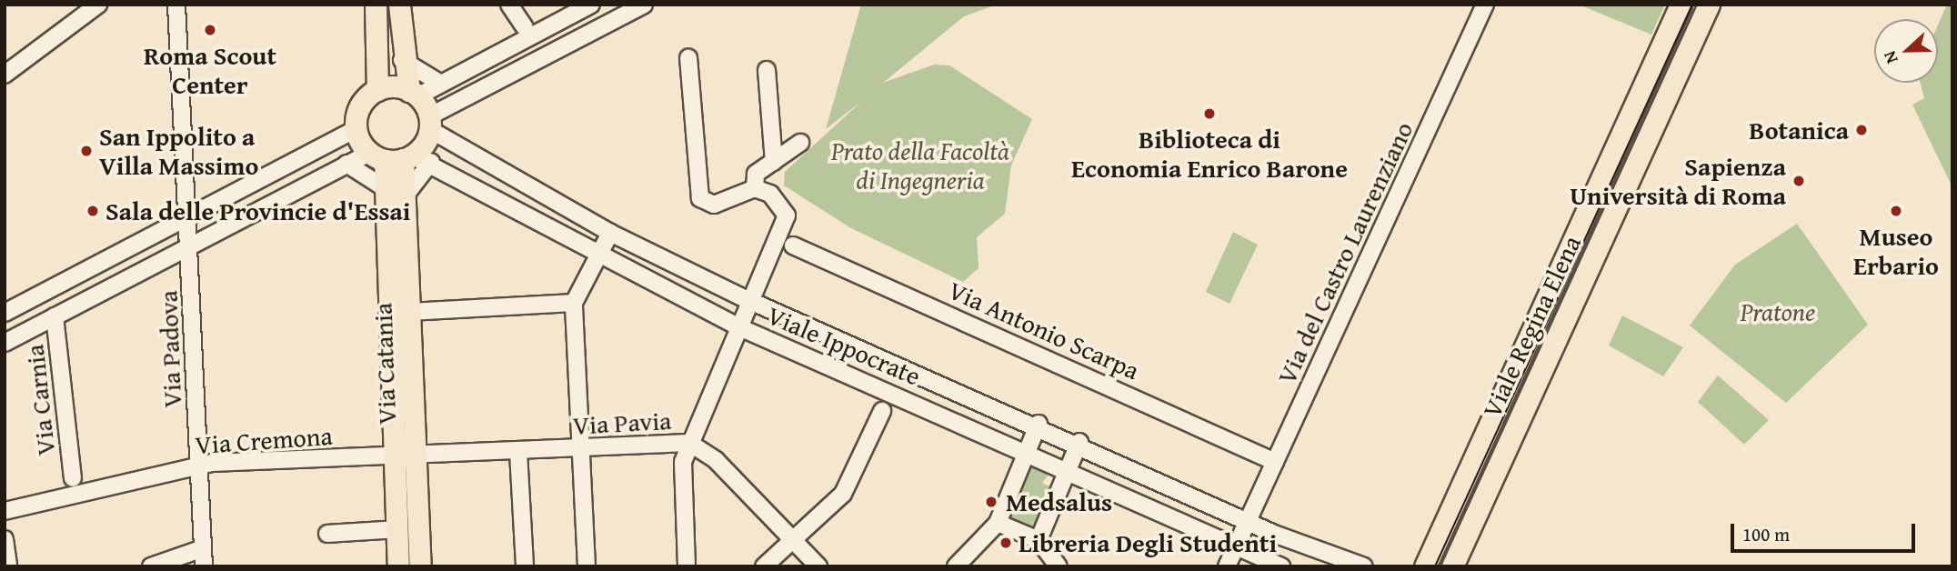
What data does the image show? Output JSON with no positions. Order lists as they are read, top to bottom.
{
  "streets": {
    "main road": ["Viale Regina Elena", "Via Catania"],
    "street": [
      "Via del Castro Laurenziano",
      "Via Antonio Scarpa",
      "Viale Ippocrate",
      "Via Padova",
      "Via Carnia",
      "Via Pavia",
      "Via Cremona"
    ]
  },
  "crossings": [
    ["Via del Castro Laurenziano", "Via Antonio Scarpa"],
    ["Via del Castro Laurenziano", "Viale Ippocrate"],
    ["Viale Ippocrate", "Via Catania"],
    ["Via Padova", "Via Cremona"],
    ["Via Catania", "Via Pavia"],
    ["Via Catania", "Via Cremona"],
    ["Via Pavia", "Via Cremona"]
  ],
  "parks": ["Prato della Facoltà di Ingegneria", "Pratone"],
  "places": [
    "Roma Scout Center",
    "Biblioteca di Economia Enrico Barone",
    "Botanica",
    "San Ippolito a Villa Massimo",
    "Sapienza Università di Roma",
    "Sala delle Provincie d'Essai",
    "Museo Erbario",
    "Medsalus",
    "Libreria Degli Studenti"
  ],
  "scale_bar": "100 m",
  "north": "left"
}
